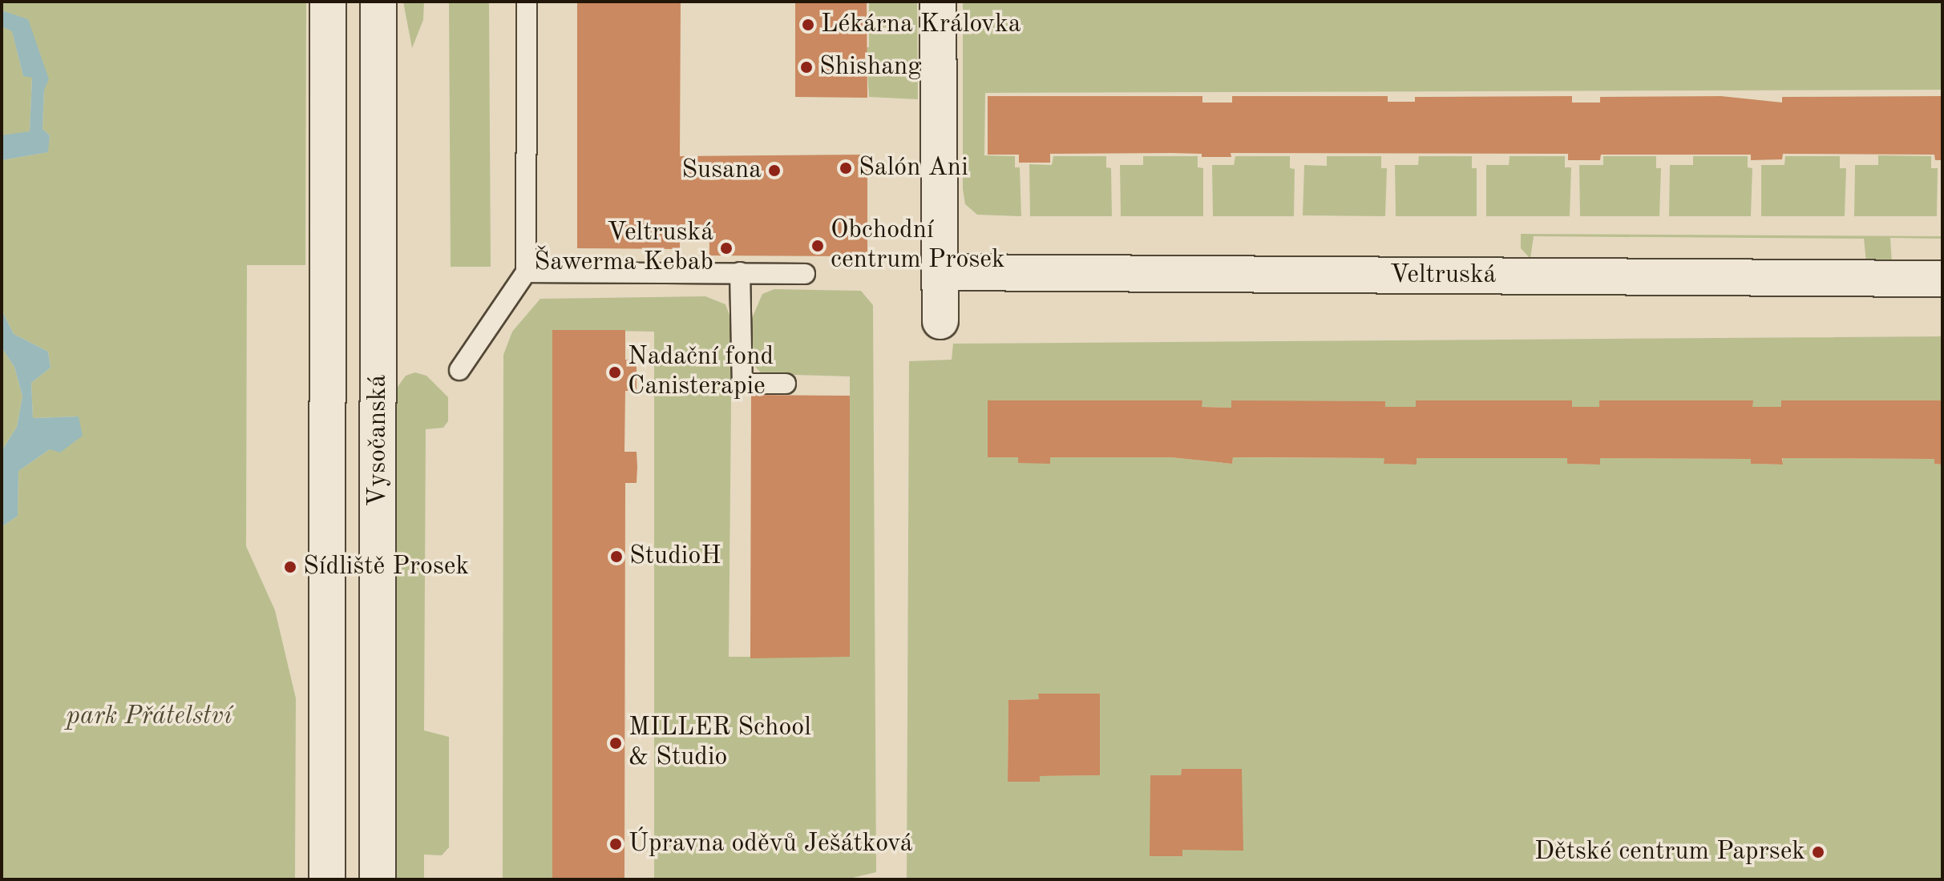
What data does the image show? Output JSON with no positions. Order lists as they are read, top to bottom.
{
  "streets": {
    "main road": ["Veltruská", "Vysočanská"]
  },
  "parks": ["park Přátelství"],
  "places": [
    "Lékárna Královka",
    "Shishang",
    "Salón Ani",
    "Susana",
    "Obchodní centrum Prosek",
    "Veltruská Šawerma Kebab",
    "Nadační fond Canisterapie",
    "StudioH",
    "Sídliště Prosek",
    "MILLER School & Studio",
    "Úpravna oděvů Ješátková",
    "Dětské centrum Paprsek"
  ]
}
